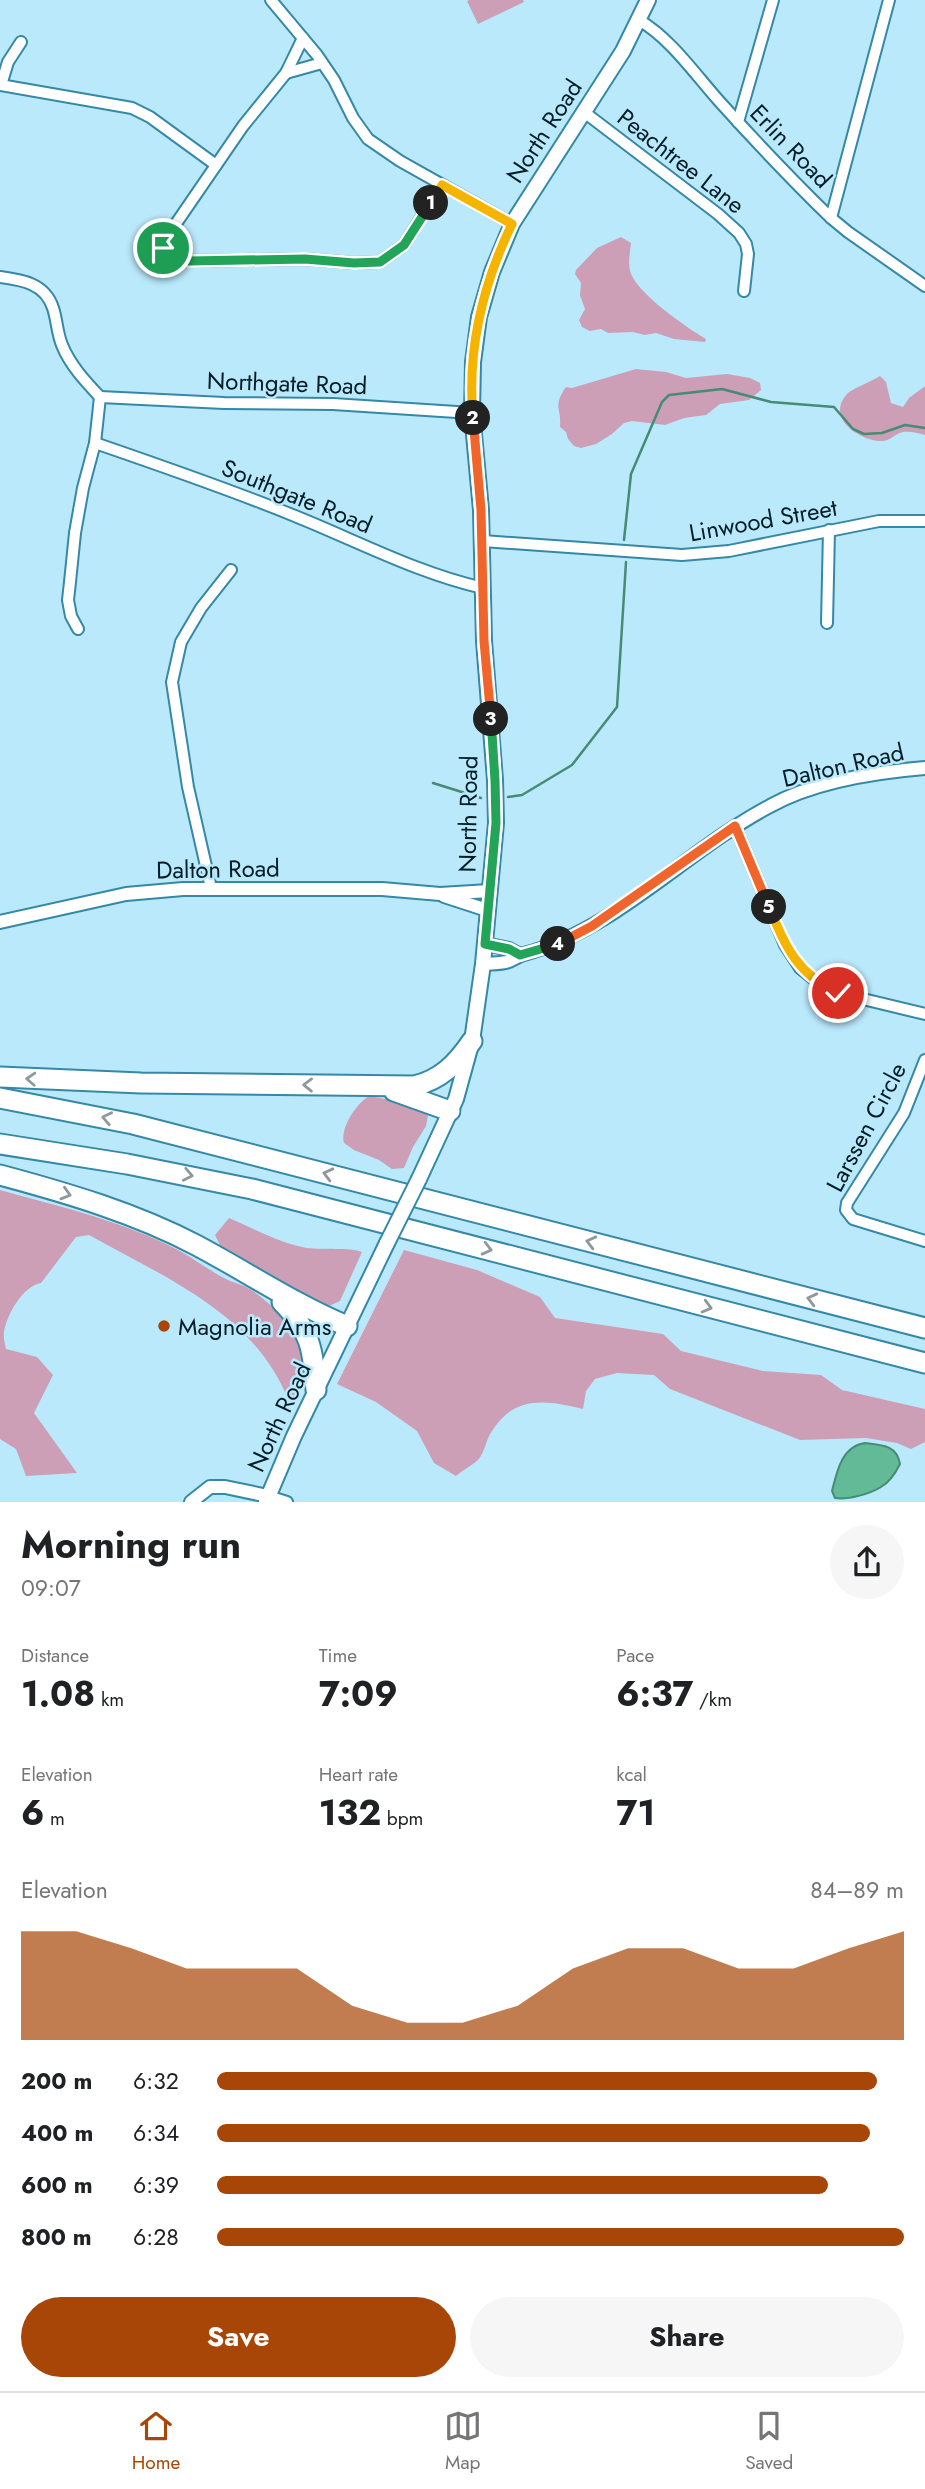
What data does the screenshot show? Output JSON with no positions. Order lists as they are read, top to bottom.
{
  "streets": {
    "main road": ["North Road"],
    "street": [
      "Erlin Road",
      "Peachtree Lane",
      "Northgate Road",
      "Southgate Road",
      "Linwood Street",
      "Dalton Road",
      "Larssen Circle"
    ]
  },
  "crossings": [
    ["North Road", "Erlin Road"],
    ["North Road", "Peachtree Lane"],
    ["North Road", "Northgate Road"],
    ["North Road", "Southgate Road"],
    ["North Road", "Linwood Street"],
    ["North Road", "Dalton Road"]
  ],
  "places": ["Magnolia Arms"],
  "page": {
    "pins": [
      "1",
      "2",
      "3",
      "5",
      "4"
    ],
    "heading": ["Morning run", "09:07"],
    "stats": [
      ["Distance", "1.08 km"],
      ["Time", "7:09"],
      ["Pace", "6:37 /km"],
      ["Elevation", "6 m"],
      ["Heart rate", "132 bpm"],
      ["kcal", "71"]
    ],
    "chart": ["Elevation", "84–89 m"],
    "list": [
      {
        "name": "200 m",
        "note": "6:32"
      },
      {
        "name": "400 m",
        "note": "6:34"
      },
      {
        "name": "600 m",
        "note": "6:39"
      },
      {
        "name": "800 m",
        "note": "6:28"
      }
    ],
    "buttons": ["Save", "Share"],
    "tabs": ["Home", "Map", "Saved"]
  }
}
